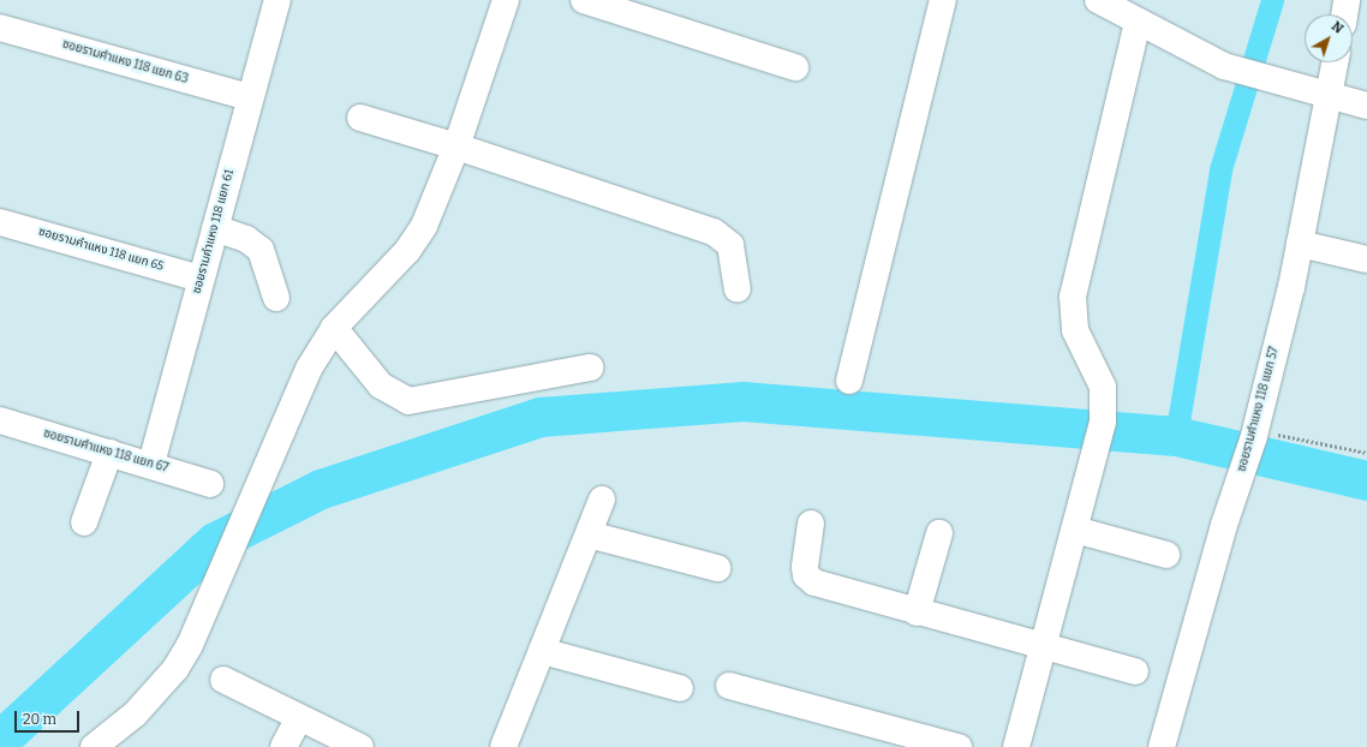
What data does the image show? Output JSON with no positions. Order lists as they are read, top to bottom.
{
  "streets": {
    "street": [
      "ซอยรามคำแหง 118 แยก 63",
      "ซอยรามคำแหง 118 แยก 61",
      "ซอยรามคำแหง 118 แยก 65",
      "ซอยรามคำแหง 118 แยก 57",
      "ซอยรามคำแหง 118 แยก 67"
    ]
  },
  "crossings": [
    ["ซอยรามคำแหง 118 แยก 63", "ซอยรามคำแหง 118 แยก 61"],
    ["ซอยรามคำแหง 118 แยก 61", "ซอยรามคำแหง 118 แยก 65"],
    ["ซอยรามคำแหง 118 แยก 61", "ซอยรามคำแหง 118 แยก 67"]
  ],
  "scale_bar": "20 m",
  "north": "top right"
}
